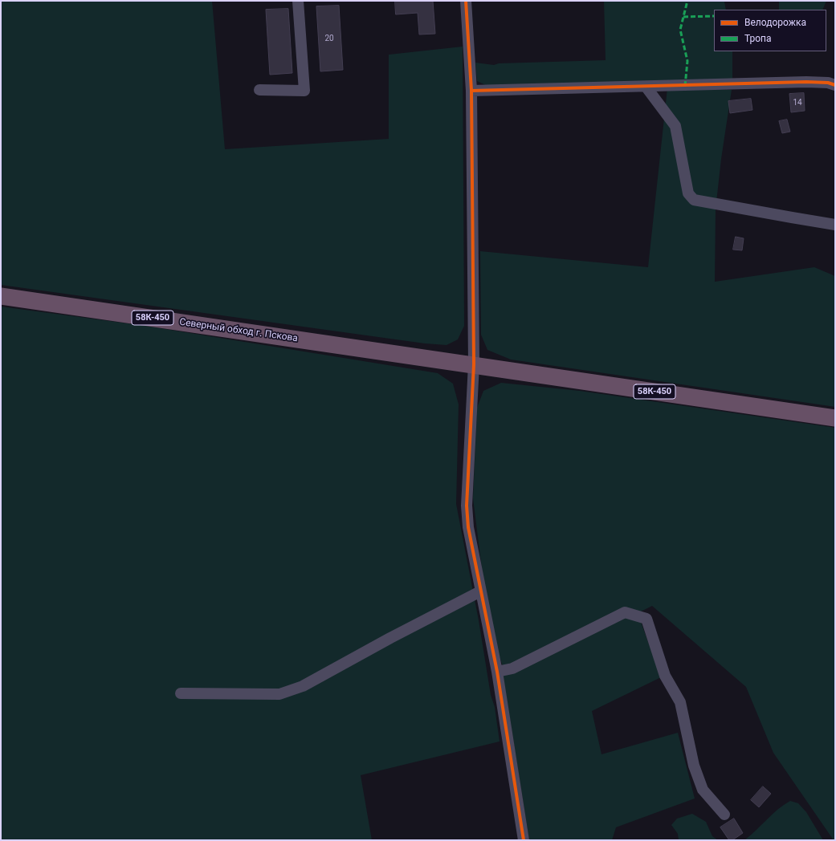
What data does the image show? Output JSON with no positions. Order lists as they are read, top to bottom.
{
  "streets": {
    "highway": ["58К-450", "Северный обход г. Пскова"]
  },
  "crossings": [
    ["58К-450", "Северный обход г. Пскова"]
  ],
  "house_numbers": ["20", "14"],
  "legend": ["Велодорожка", "Тропа"]
}
